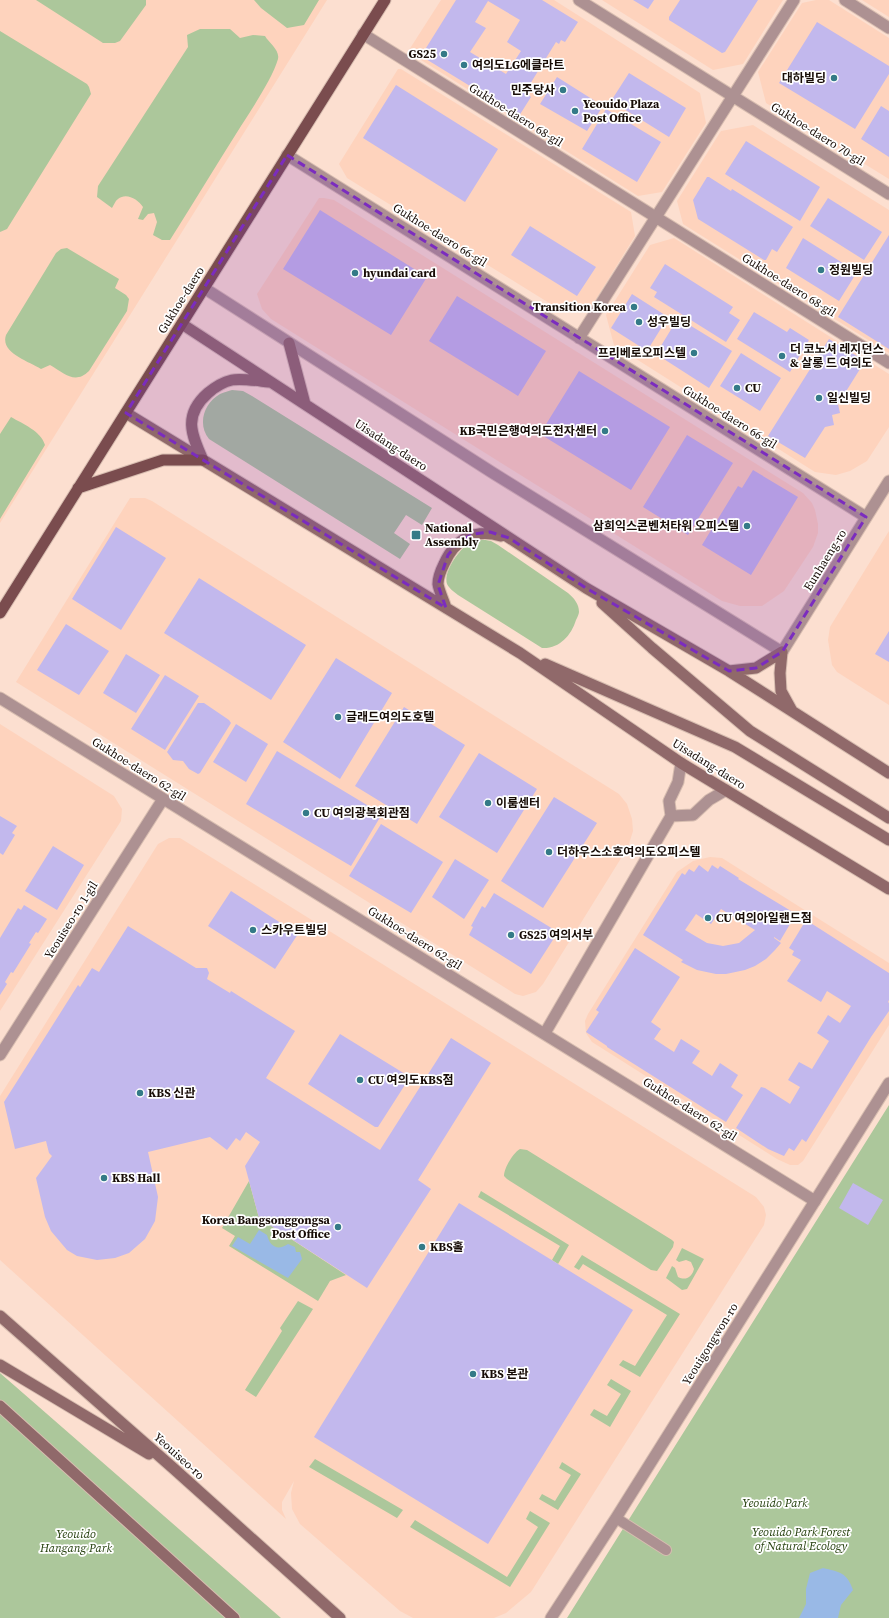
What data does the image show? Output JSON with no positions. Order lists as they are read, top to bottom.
{
  "streets": {
    "main road": ["Gukhoe-daero", "Uisadang-daero", "Yeouiseo-ro"],
    "street": [
      "Gukhoe-daero 68-gil",
      "Gukhoe-daero 70-gil",
      "Gukhoe-daero 66-gil",
      "Eunhaeng-ro",
      "Gukhoe-daero 62-gil",
      "Yeouiseo-ro 1-gil",
      "Yeouigongwon-ro"
    ]
  },
  "crossings": [
    ["Gukhoe-daero 68-gil", "Gukhoe-daero"],
    ["Gukhoe-daero 66-gil", "Gukhoe-daero"],
    ["Gukhoe-daero 66-gil", "Eunhaeng-ro"],
    ["Gukhoe-daero", "Uisadang-daero"],
    ["Gukhoe-daero 62-gil", "Yeouiseo-ro 1-gil"],
    ["Gukhoe-daero 62-gil", "Yeouigongwon-ro"]
  ],
  "parks": ["Yeouido Park", "Yeouido Park Forest of Natural Ecology", "Yeouido Hangang Park"],
  "places": {
    "other": [
      "GS25",
      "여의도LG에클라트",
      "대하빌딩",
      "민주당사",
      "Yeouido Plaza Post Office",
      "정원빌딩",
      "hyundai card",
      "Transition Korea",
      "성우빌딩",
      "프리베로오피스텔",
      "더 코노셔 레지던스 & 살롱 드 여의도",
      "CU",
      "일신빌딩",
      "KB국민은행여의도전자센터",
      "삼희익스콘벤처타워 오피스텔",
      "글래드여의도호텔",
      "이룸센터",
      "CU 여의광복회관점",
      "더하우스소호여의도오피스텔",
      "CU 여의아일랜드점",
      "스카우트빌딩",
      "GS25 여의서부",
      "CU 여의도KBS점",
      "KBS 신관",
      "KBS Hall",
      "Korea Bangsonggongsa Post Office",
      "KBS홀",
      "KBS 본관"
    ],
    "transit": ["National Assembly"]
  }
}
